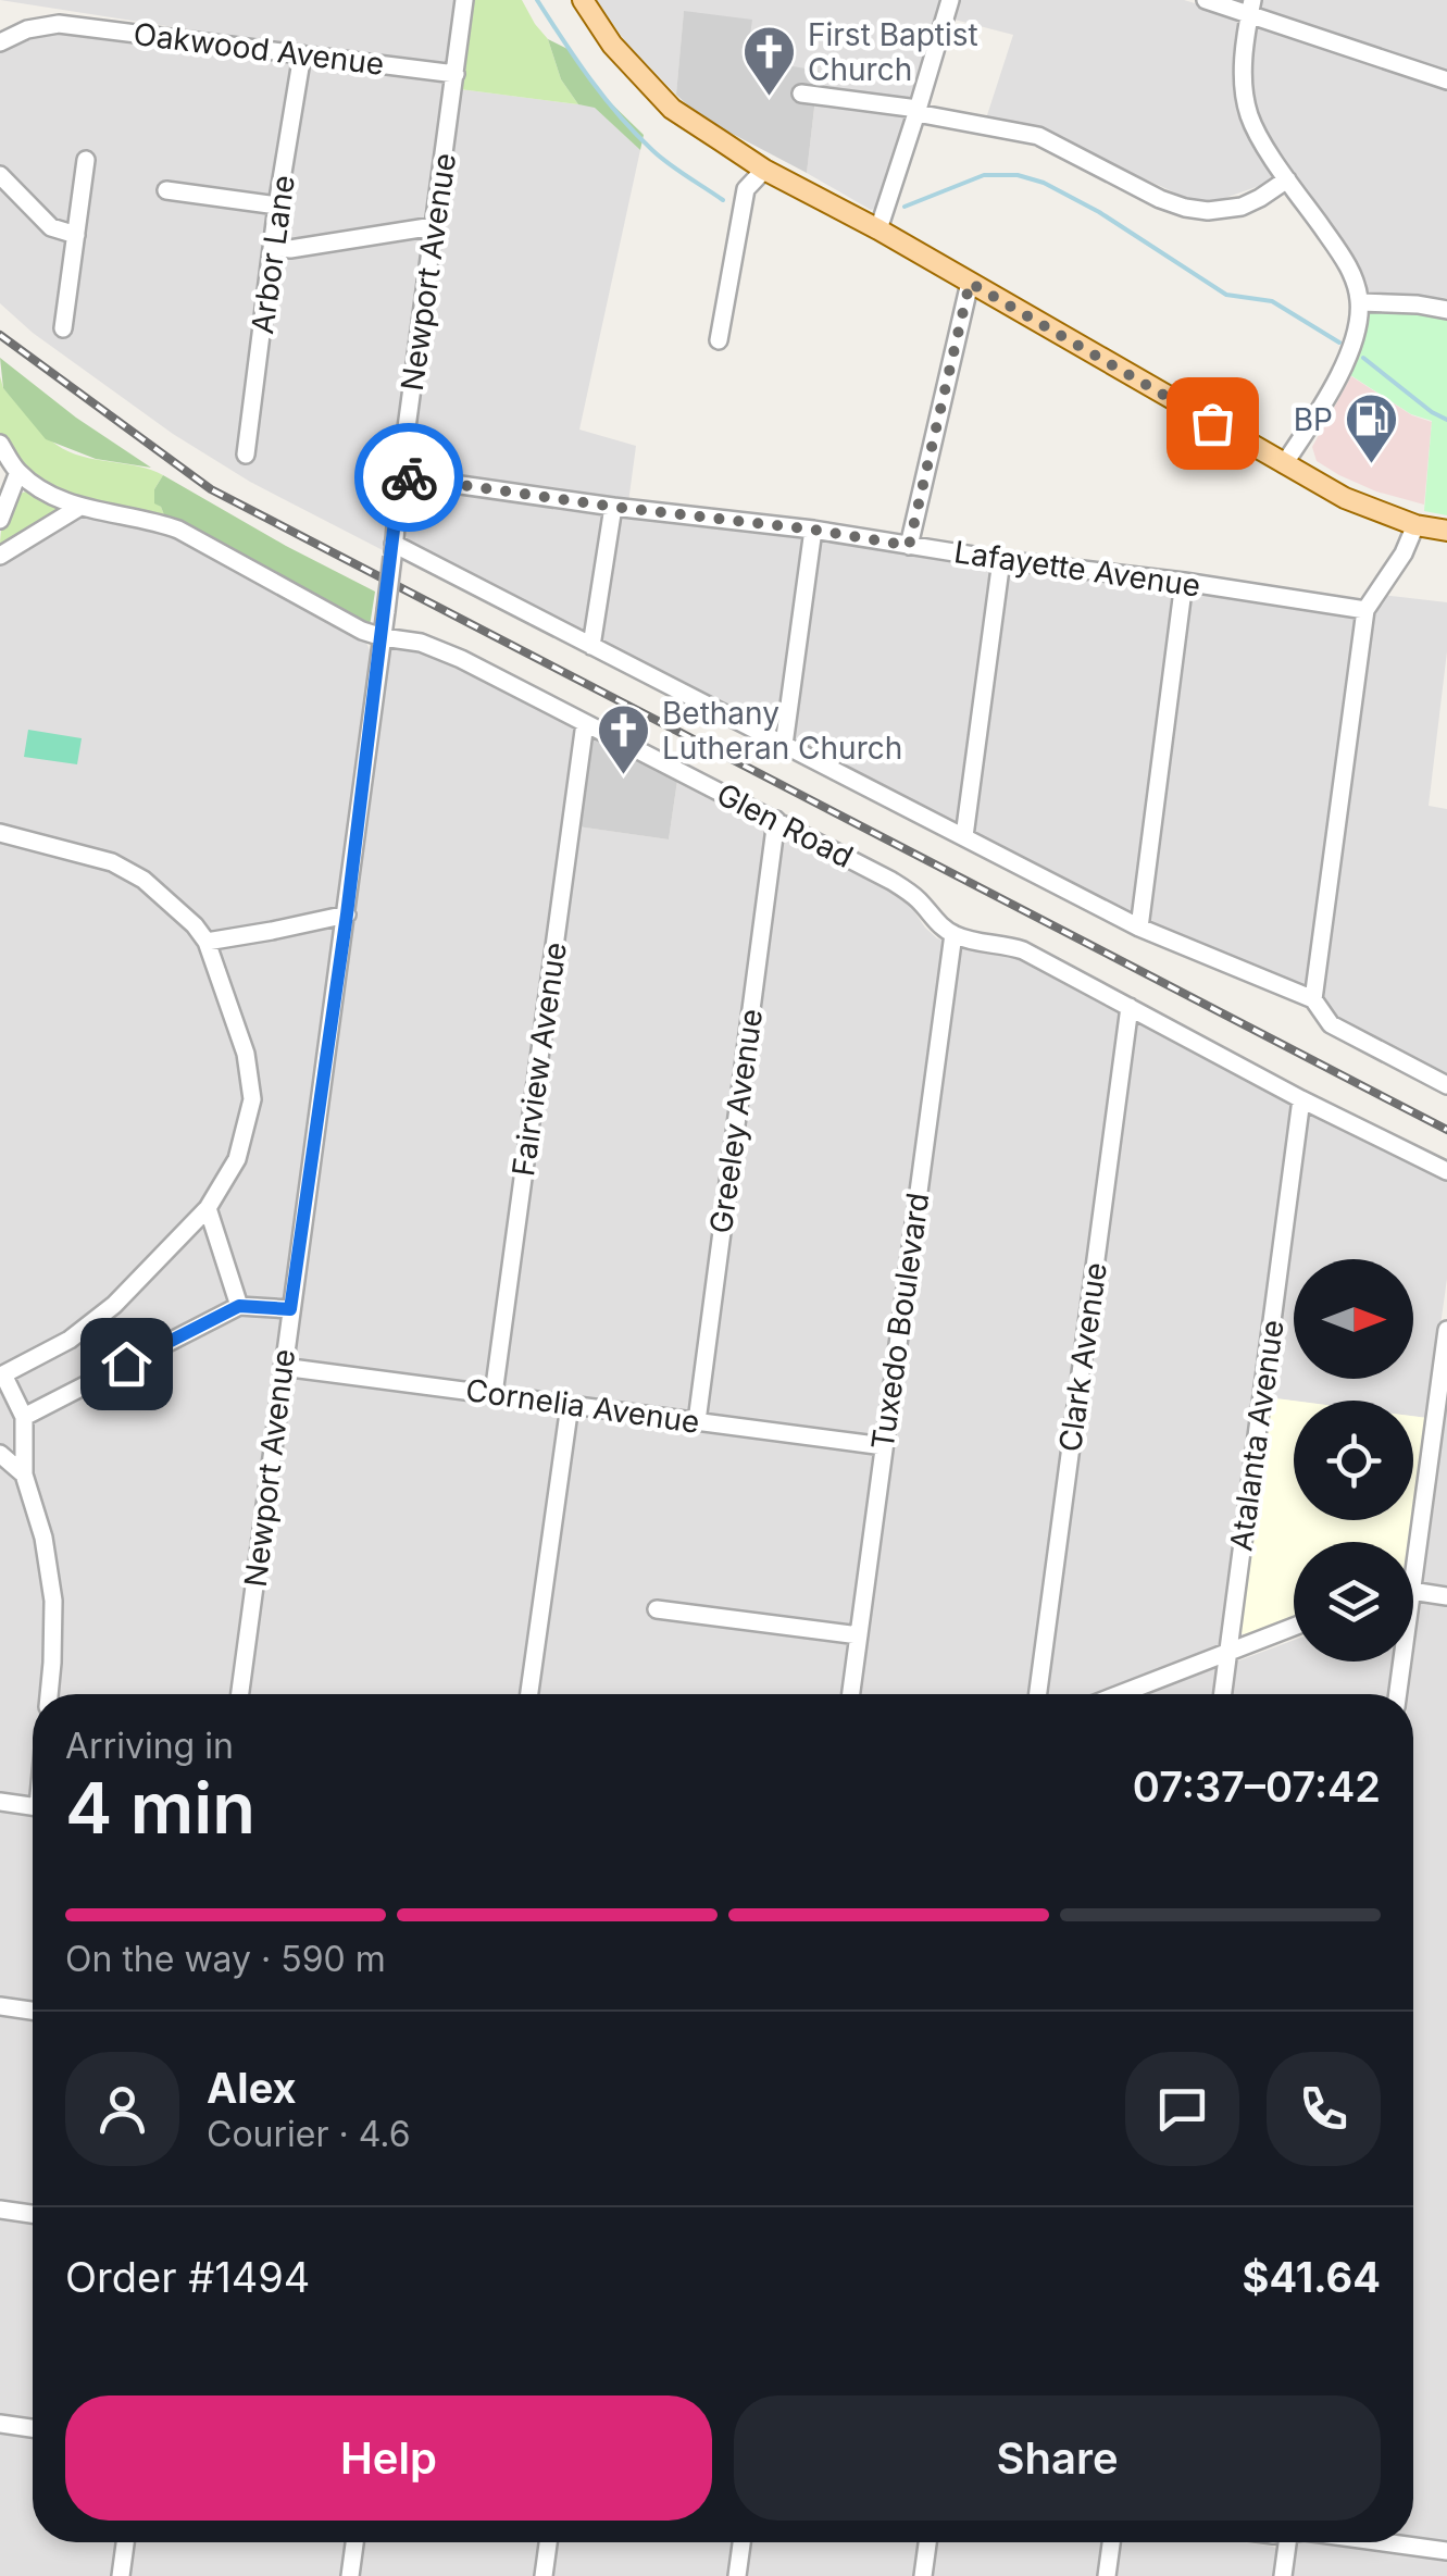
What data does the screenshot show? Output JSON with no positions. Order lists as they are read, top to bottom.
{
  "streets": {
    "street": [
      "Oakwood Avenue",
      "Arbor Lane",
      "Newport Avenue",
      "Lafayette Avenue",
      "Glen Road",
      "Fairview Avenue",
      "Greeley Avenue",
      "Tuxedo Boulevard",
      "Clark Avenue",
      "Cornelia Avenue",
      "Atalanta Avenue"
    ]
  },
  "crossings": [
    ["Oakwood Avenue", "Arbor Lane"],
    ["Oakwood Avenue", "Newport Avenue"],
    ["Newport Avenue", "Lafayette Avenue"],
    ["Newport Avenue", "Glen Road"],
    ["Newport Avenue", "Cornelia Avenue"],
    ["Glen Road", "Fairview Avenue"],
    ["Glen Road", "Greeley Avenue"],
    ["Glen Road", "Tuxedo Boulevard"],
    ["Fairview Avenue", "Cornelia Avenue"],
    ["Greeley Avenue", "Cornelia Avenue"],
    ["Tuxedo Boulevard", "Cornelia Avenue"]
  ],
  "places": {
    "church": ["First Baptist Church", "Bethany Lutheran Church"],
    "fuel station": ["BP"]
  },
  "north": "right",
  "page": {
    "heading": ["4 min", "Arriving in", "07:37–07:42"],
    "panel": [
      "Alex",
      "Courier · 4.6",
      "Order #1494",
      "$41.64"
    ],
    "bar": "On the way · 590 m",
    "buttons": ["Help", "Share"]
  }
}
